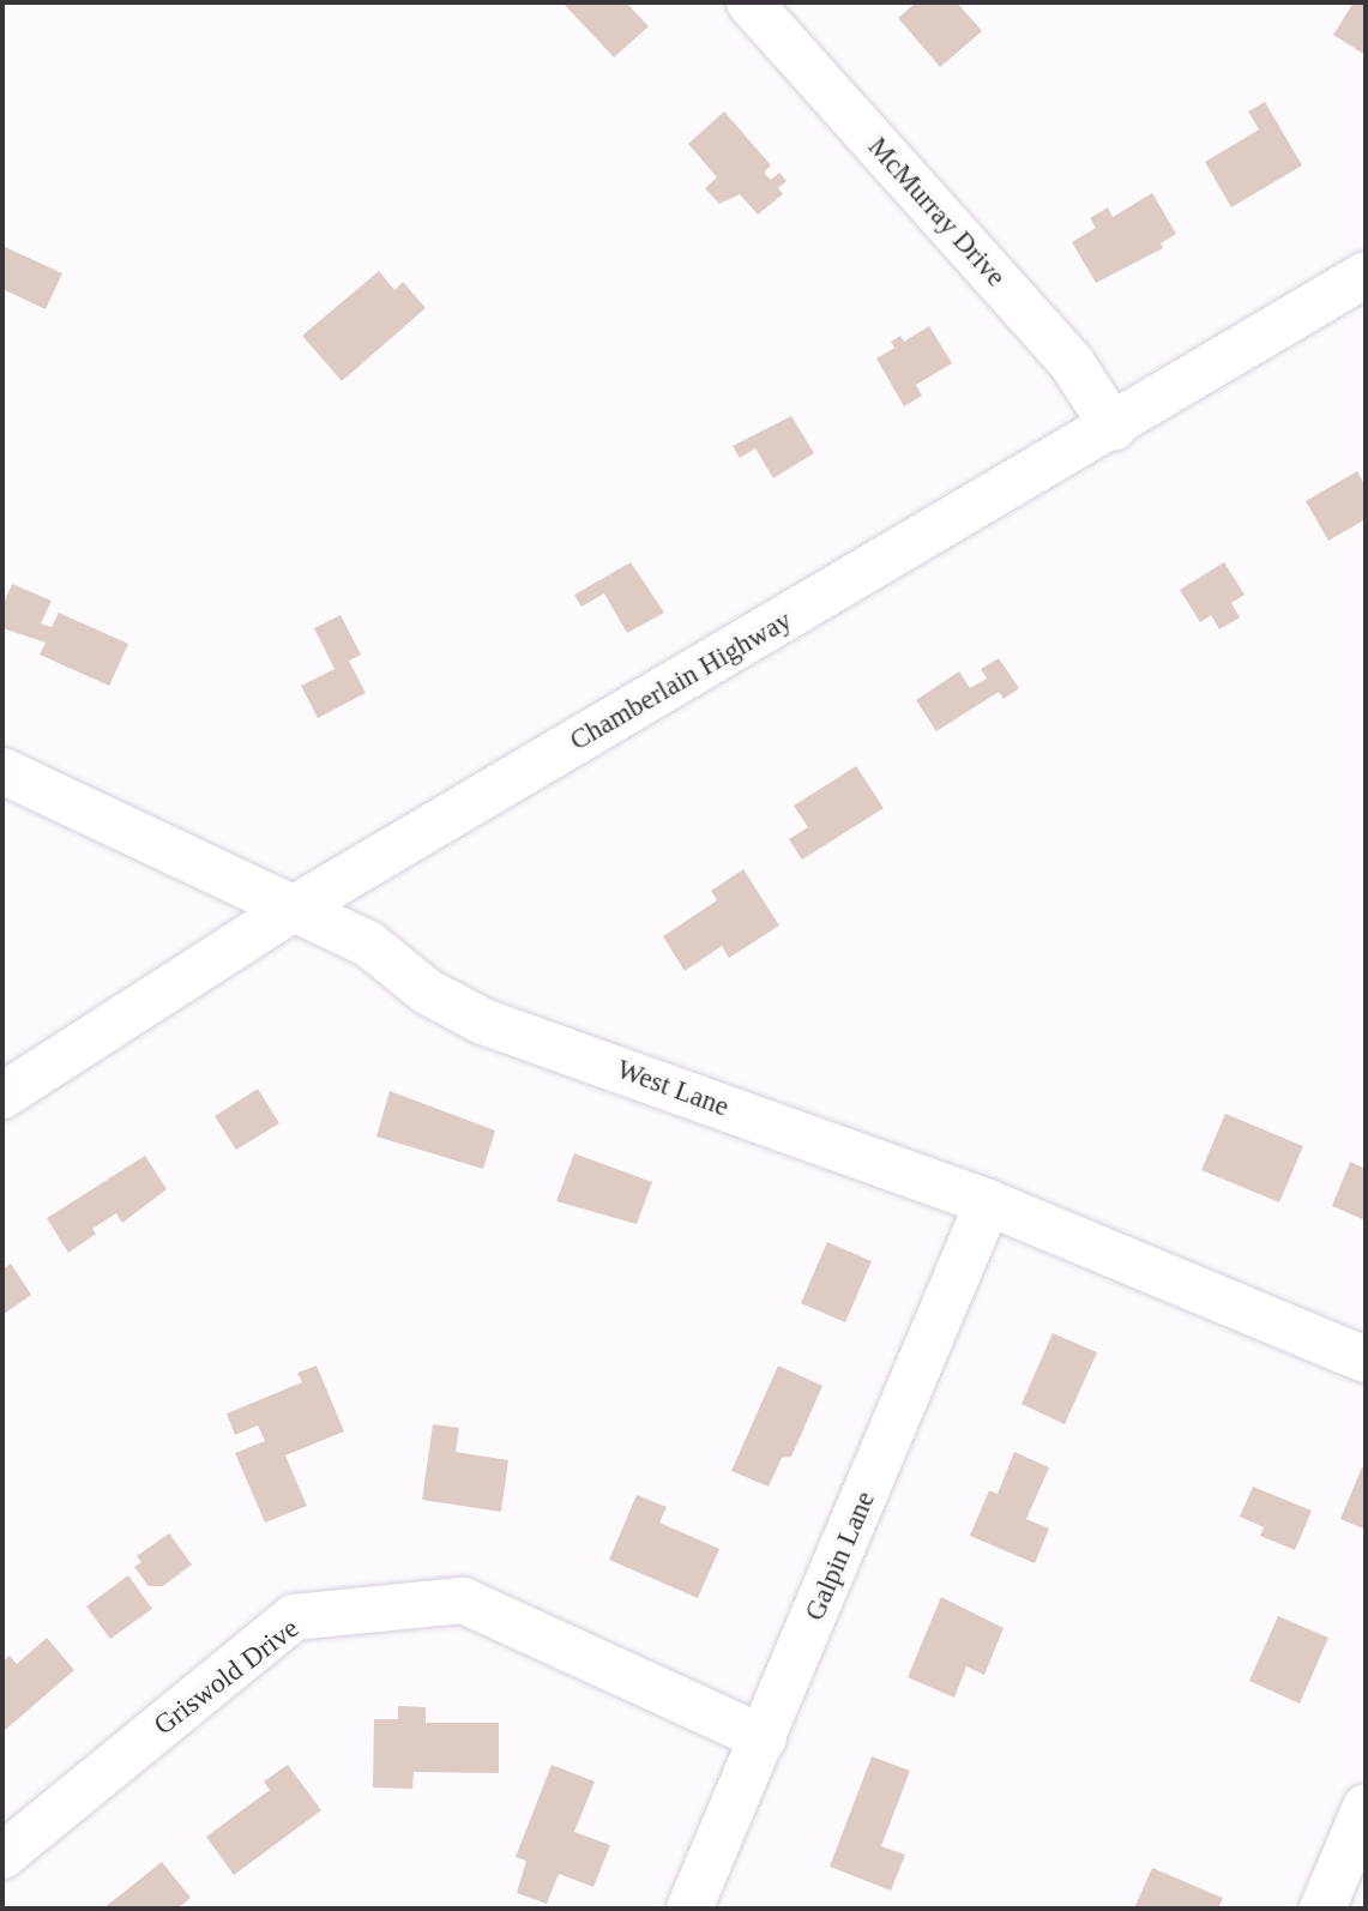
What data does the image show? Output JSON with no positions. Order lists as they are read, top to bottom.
{
  "streets": {
    "street": [
      "McMurray Drive",
      "Chamberlain Highway",
      "West Lane",
      "Galpin Lane",
      "Griswold Drive"
    ]
  },
  "crossings": [
    ["McMurray Drive", "Chamberlain Highway"],
    ["Chamberlain Highway", "West Lane"],
    ["West Lane", "Galpin Lane"],
    ["Galpin Lane", "Griswold Drive"]
  ]
}
